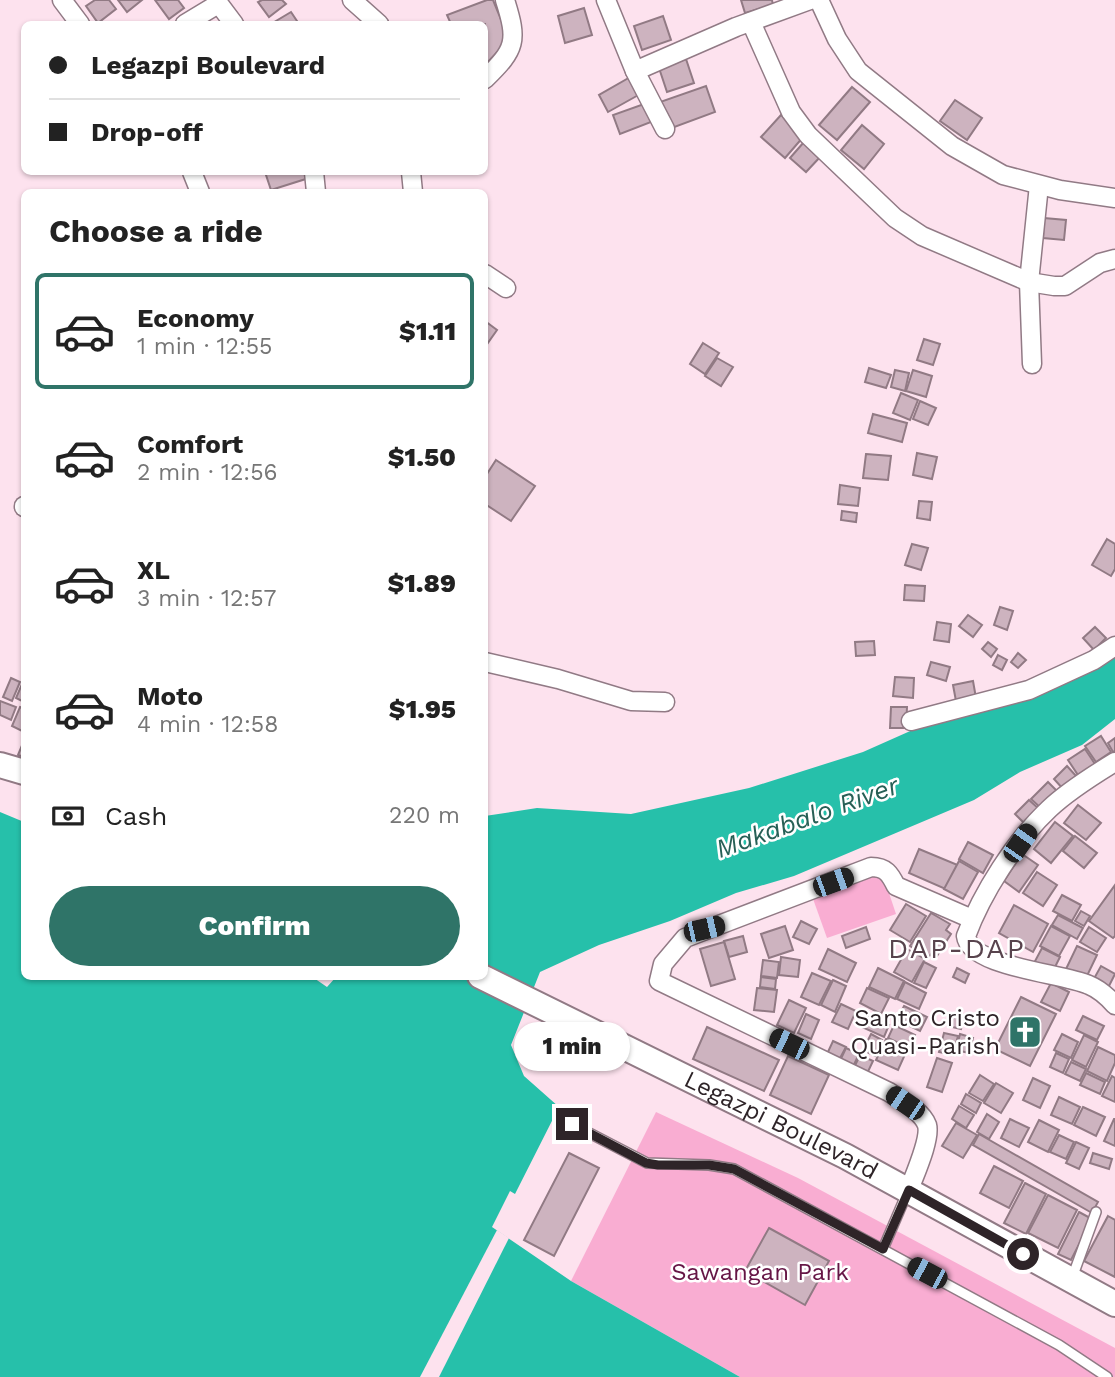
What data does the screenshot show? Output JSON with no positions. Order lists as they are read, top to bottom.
{
  "streets": {
    "street": ["Legazpi Boulevard"]
  },
  "districts": ["DAP-DAP"],
  "water": ["Makabalo River"],
  "parks": ["Sawangan Park"],
  "places": {
    "church": ["Santo Cristo Quasi-Parish"]
  },
  "page": {
    "banner": ["Legazpi Boulevard", "Drop-off"],
    "heading": "Choose a ride",
    "list": [
      {
        "name": "Economy",
        "note": "1 min · 12:55",
        "value": "$1.11"
      },
      {
        "name": "Comfort",
        "note": "2 min · 12:56",
        "value": "$1.50"
      },
      {
        "name": "XL",
        "note": "3 min · 12:57",
        "value": "$1.89"
      },
      {
        "name": "Moto",
        "note": "4 min · 12:58",
        "value": "$1.95"
      }
    ],
    "pay": ["Cash", "220 m"],
    "buttons": "Confirm",
    "bubble": "1 min"
  }
}
